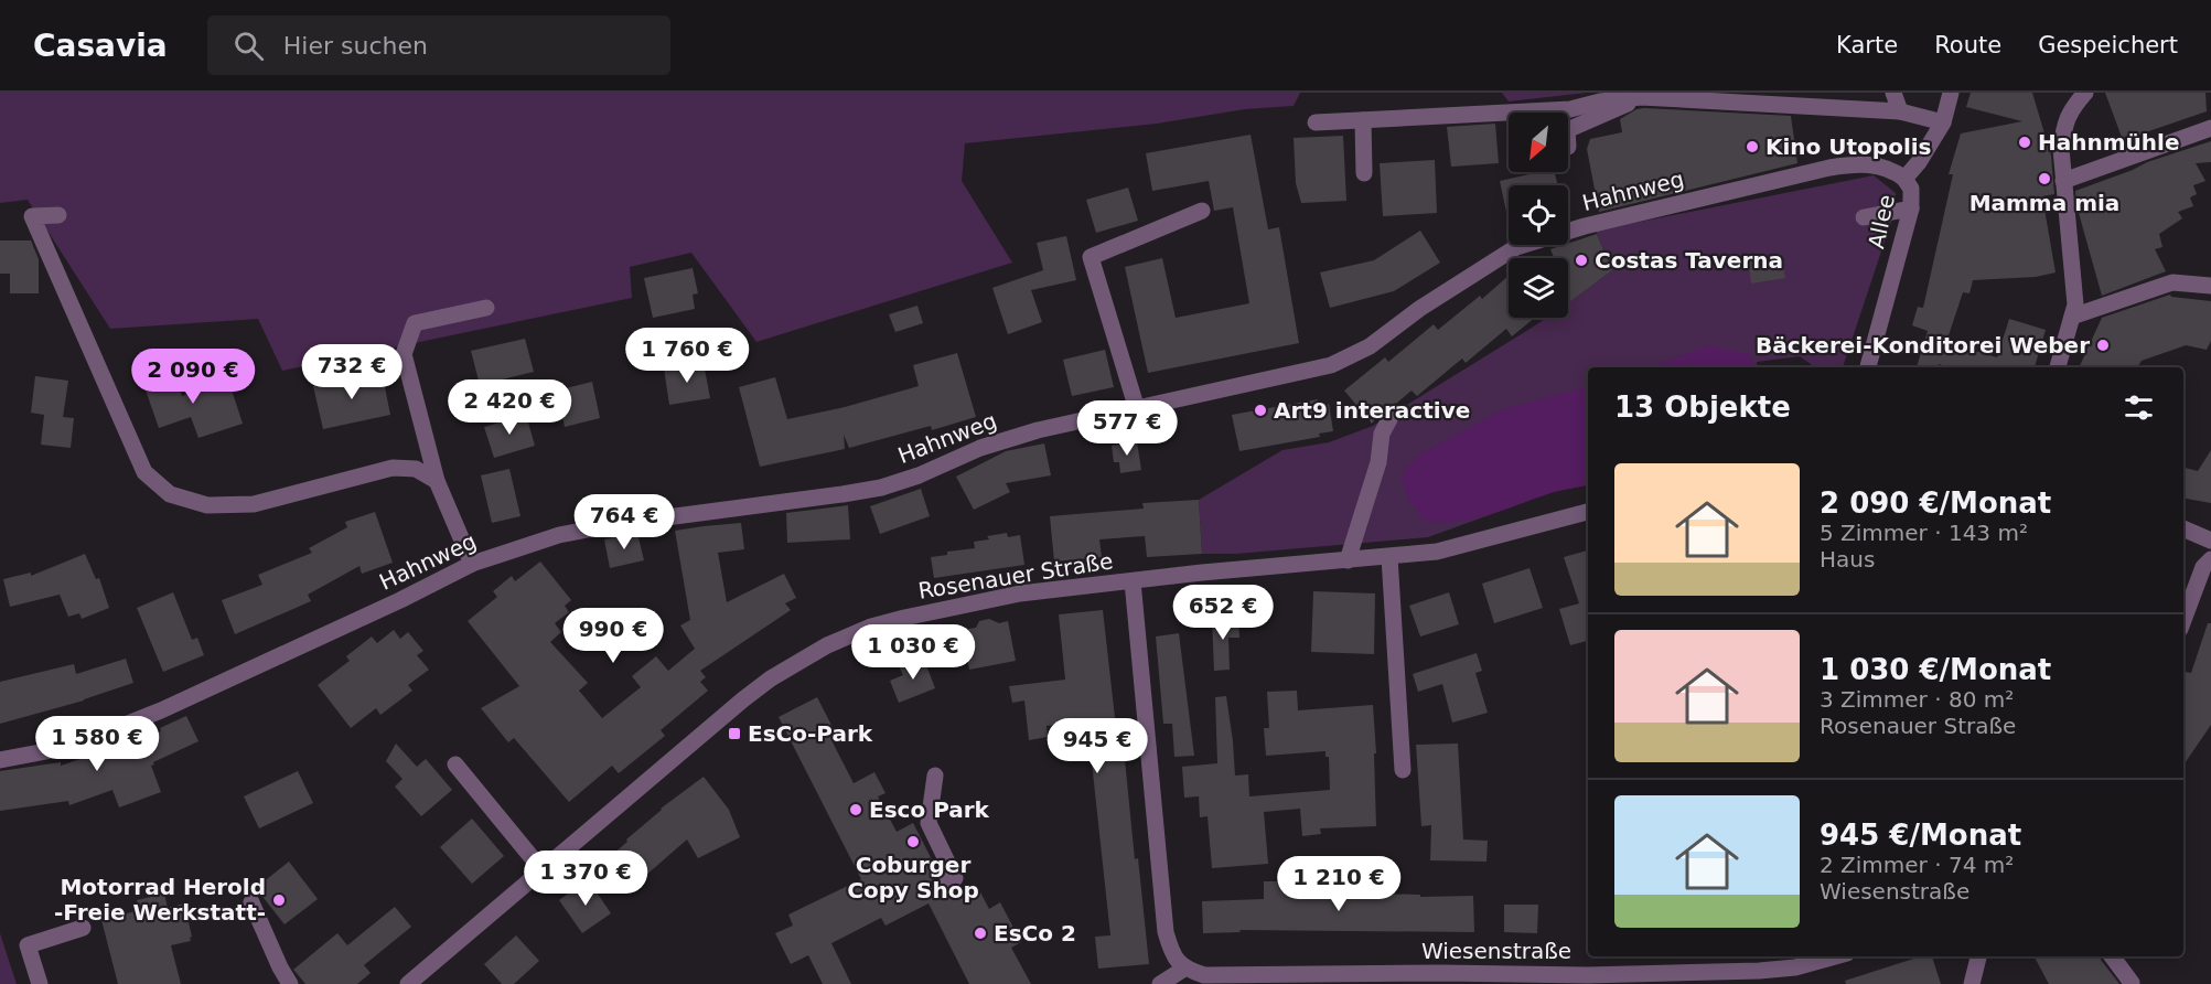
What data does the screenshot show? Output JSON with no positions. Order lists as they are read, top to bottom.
{
  "streets": {
    "street": [
      "Hahnweg",
      "Allee",
      "Rosenauer Straße",
      "Wiesenstraße"
    ]
  },
  "crossings": [
    ["Hahnweg", "Allee"]
  ],
  "places": {
    "other": [
      "Hahnmühle",
      "Kino Utopolis",
      "Mamma mia",
      "Costas Taverna",
      "Bäckerei-Konditorei Weber",
      "Art9 interactive",
      "Esco Park",
      "Coburger Copy Shop",
      "Motorrad Herold -Freie Werkstatt-",
      "EsCo 2"
    ],
    "transit": ["EsCo-Park"]
  },
  "north": "bottom left",
  "page": {
    "header": "Casavia",
    "search": "Hier suchen",
    "nav": ["Karte", "Route", "Gespeichert"],
    "price": [
      "1 760 €",
      "732 €",
      "2 090 €",
      "2 420 €",
      "577 €",
      "764 €",
      "652 €",
      "990 €",
      "1 030 €",
      "1 580 €",
      "945 €",
      "1 370 €",
      "1 210 €"
    ],
    "heading": "13 Objekte",
    "list": [
      {
        "name": "2 090 €/Monat",
        "note": "5 Zimmer · 143 m² · Haus"
      },
      {
        "name": "1 030 €/Monat",
        "note": "3 Zimmer · 80 m² · Rosenauer Straße"
      },
      {
        "name": "945 €/Monat",
        "note": "2 Zimmer · 74 m² · Wiesenstraße"
      }
    ]
  }
}
